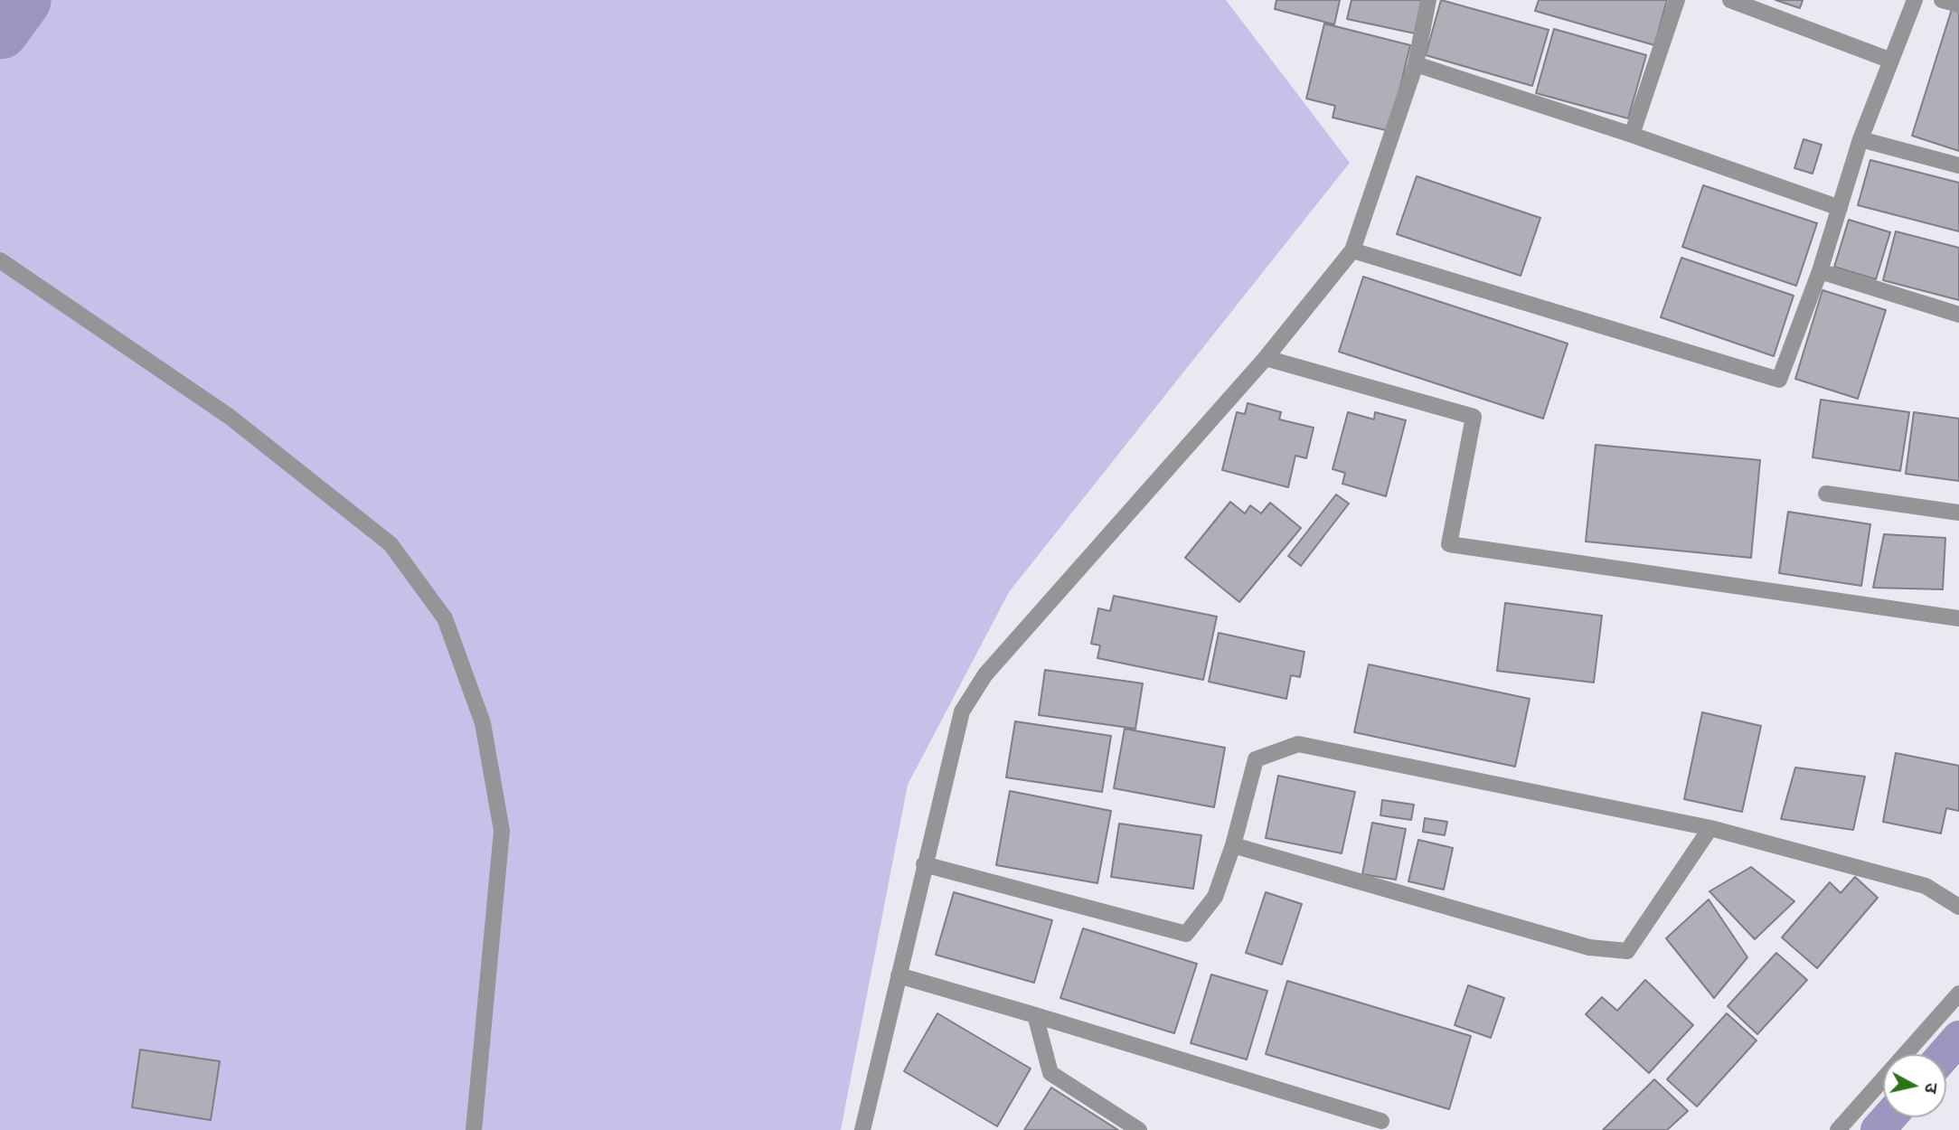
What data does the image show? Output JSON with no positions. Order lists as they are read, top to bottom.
{
  "north": "right"
}
